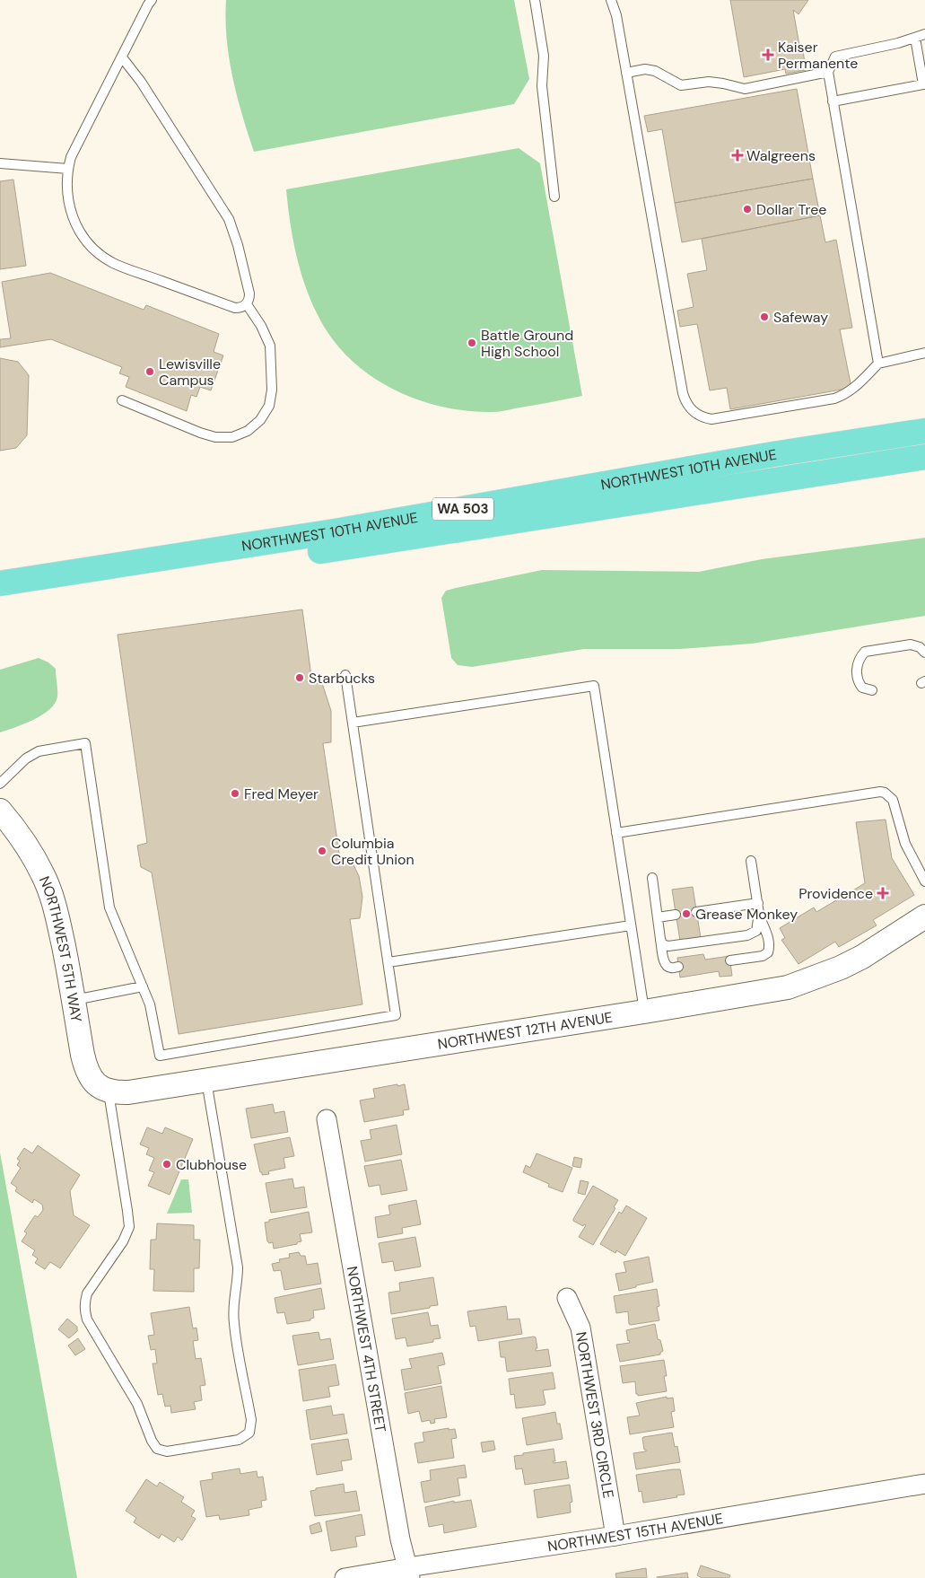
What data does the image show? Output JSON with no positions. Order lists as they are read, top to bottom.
{
  "streets": {
    "main road": ["NORTHWEST 10TH AVENUE", "WA 503"],
    "street": [
      "NORTHWEST 5TH WAY",
      "NORTHWEST 12TH AVENUE",
      "NORTHWEST 4TH STREET",
      "NORTHWEST 3RD CIRCLE",
      "NORTHWEST 15TH AVENUE"
    ]
  },
  "crossings": [
    ["NORTHWEST 5TH WAY", "NORTHWEST 12TH AVENUE"],
    ["NORTHWEST 4TH STREET", "NORTHWEST 15TH AVENUE"],
    ["NORTHWEST 3RD CIRCLE", "NORTHWEST 15TH AVENUE"]
  ],
  "places": {
    "health": ["Kaiser Permanente", "Walgreens", "Providence"],
    "other": [
      "Dollar Tree",
      "Safeway",
      "Battle Ground High School",
      "Lewisville Campus",
      "Starbucks",
      "Fred Meyer",
      "Columbia Credit Union",
      "Grease Monkey",
      "Clubhouse"
    ]
  }
}
